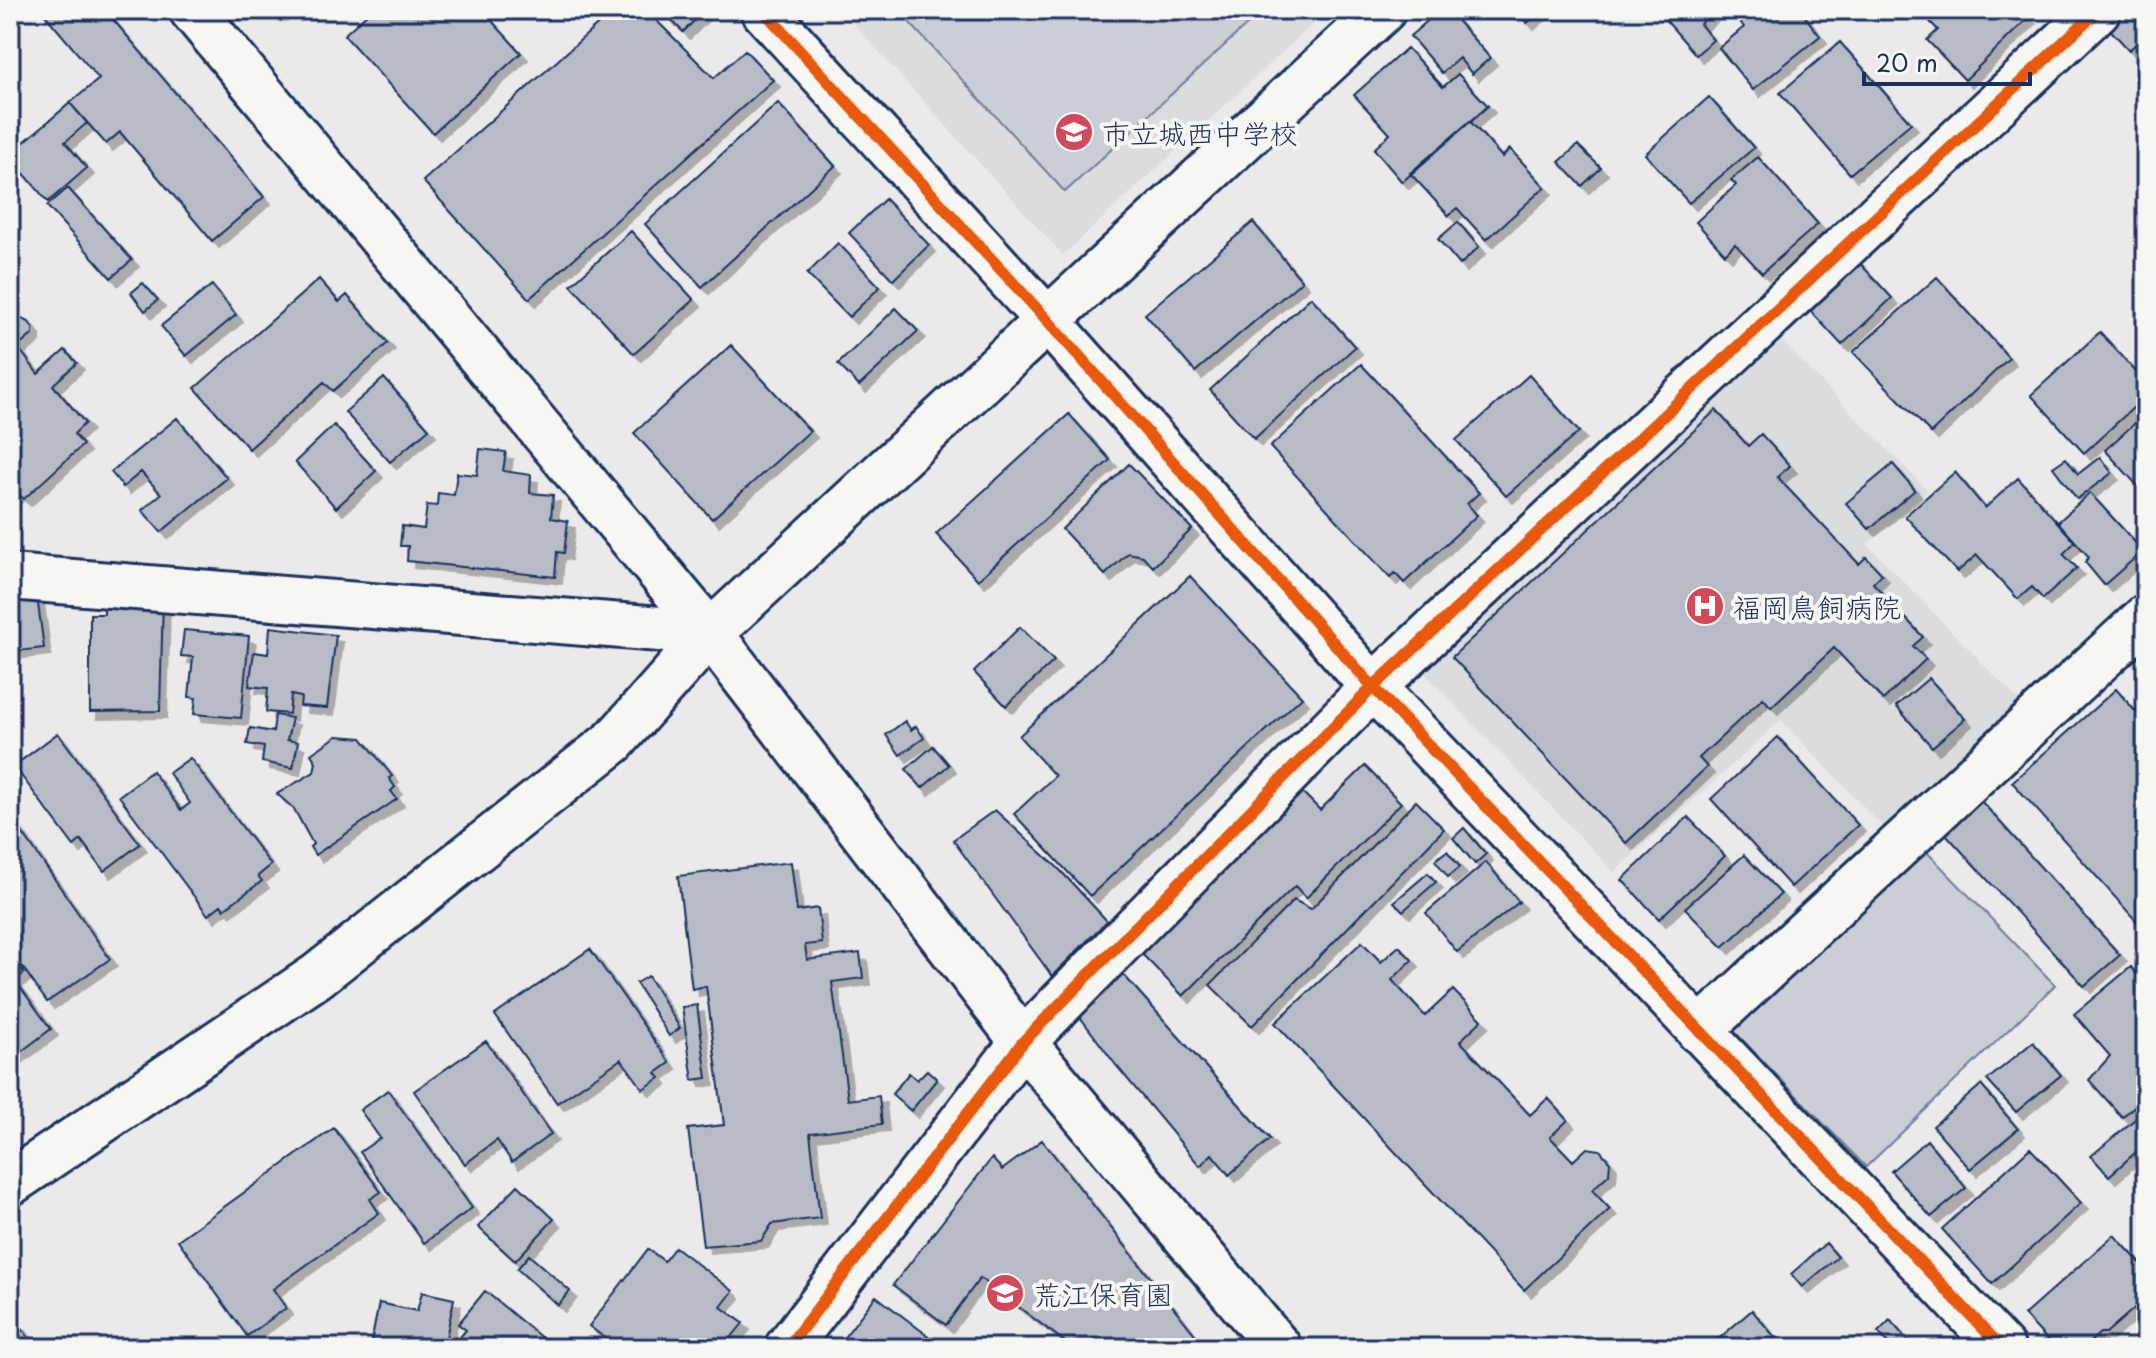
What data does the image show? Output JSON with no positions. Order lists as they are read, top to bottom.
{
  "places": {
    "school or university": ["市立城西中学校", "荒江保育園"],
    "hospital": ["福岡鳥飼病院"]
  },
  "scale_bar": "20 m"
}
